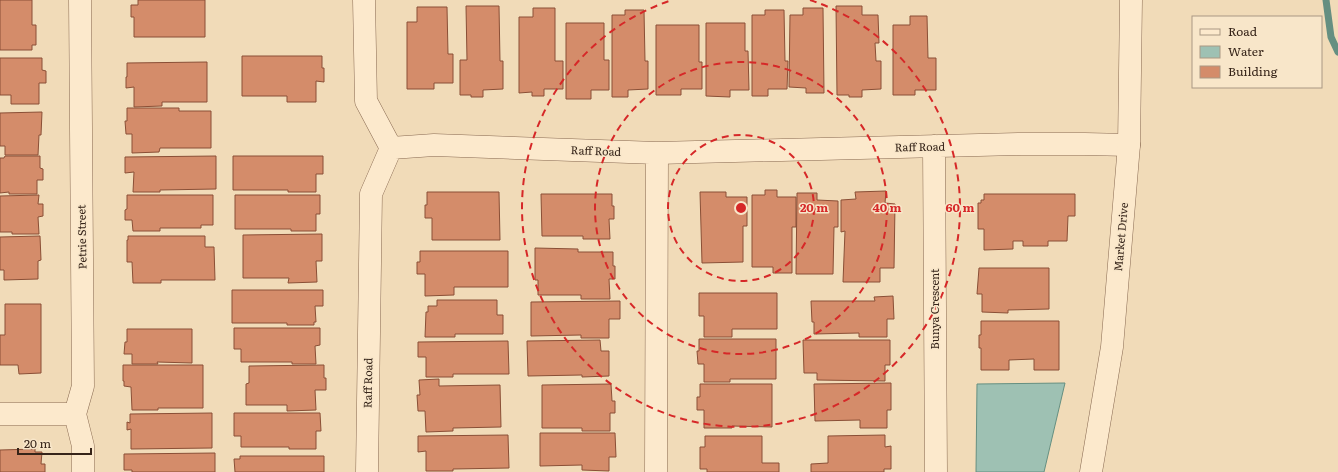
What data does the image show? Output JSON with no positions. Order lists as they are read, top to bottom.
{
  "streets": {
    "street": [
      "Raff Road",
      "Petrie Street",
      "Market Drive",
      "Bunya Crescent"
    ]
  },
  "crossings": [
    ["Raff Road", "Market Drive"],
    ["Raff Road", "Bunya Crescent"]
  ],
  "legend": ["Road", "Water", "Building"],
  "scale_bar": "20 m",
  "rings": ["20 m", "40 m", "60 m"]
}
